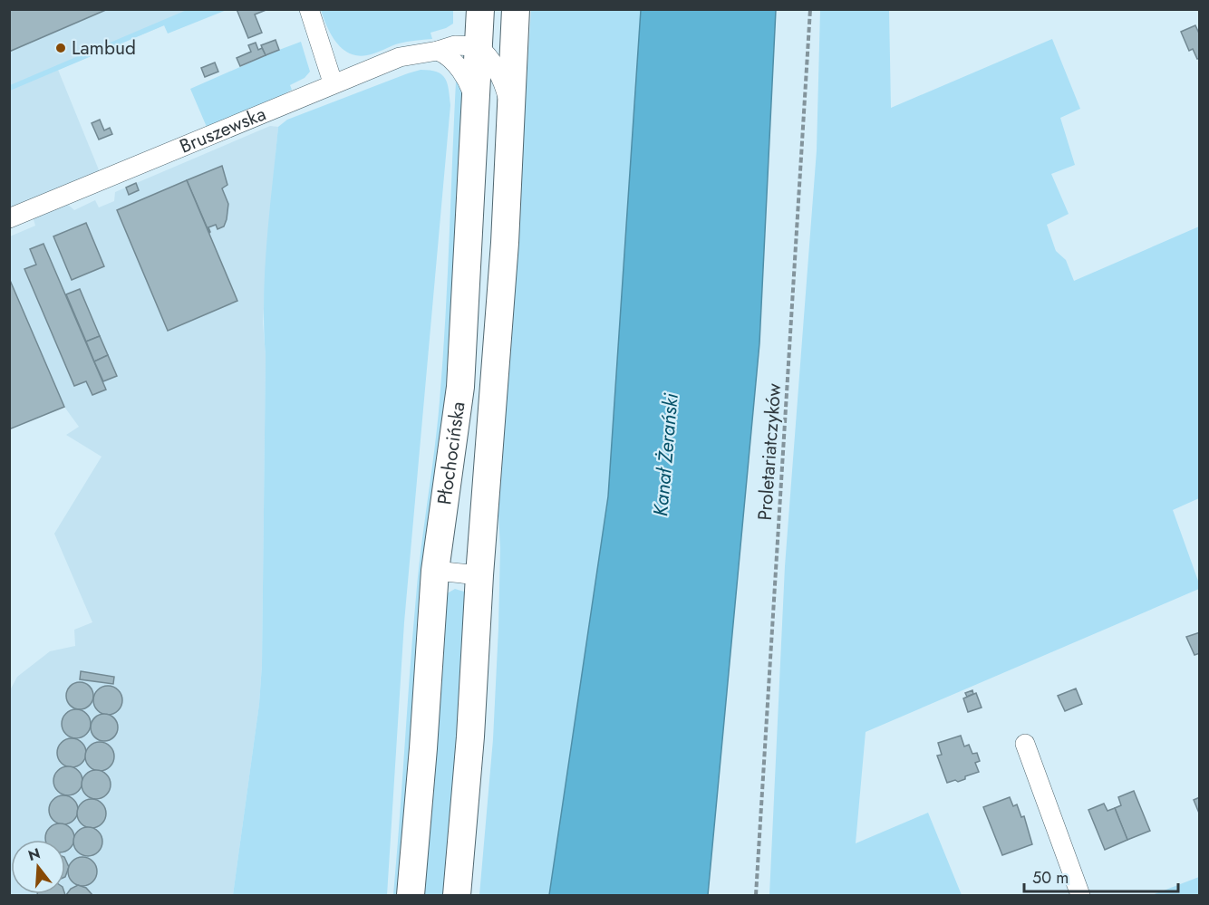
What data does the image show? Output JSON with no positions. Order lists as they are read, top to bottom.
{
  "streets": {
    "main road": ["Płochocińska"],
    "street": ["Bruszewska"],
    "path": ["Proletariatczyków"]
  },
  "crossings": [
    ["Bruszewska", "Płochocińska"]
  ],
  "water": ["Kanał Żerański"],
  "places": ["Lambud"],
  "scale_bar": "50 m",
  "north": "top"
}
